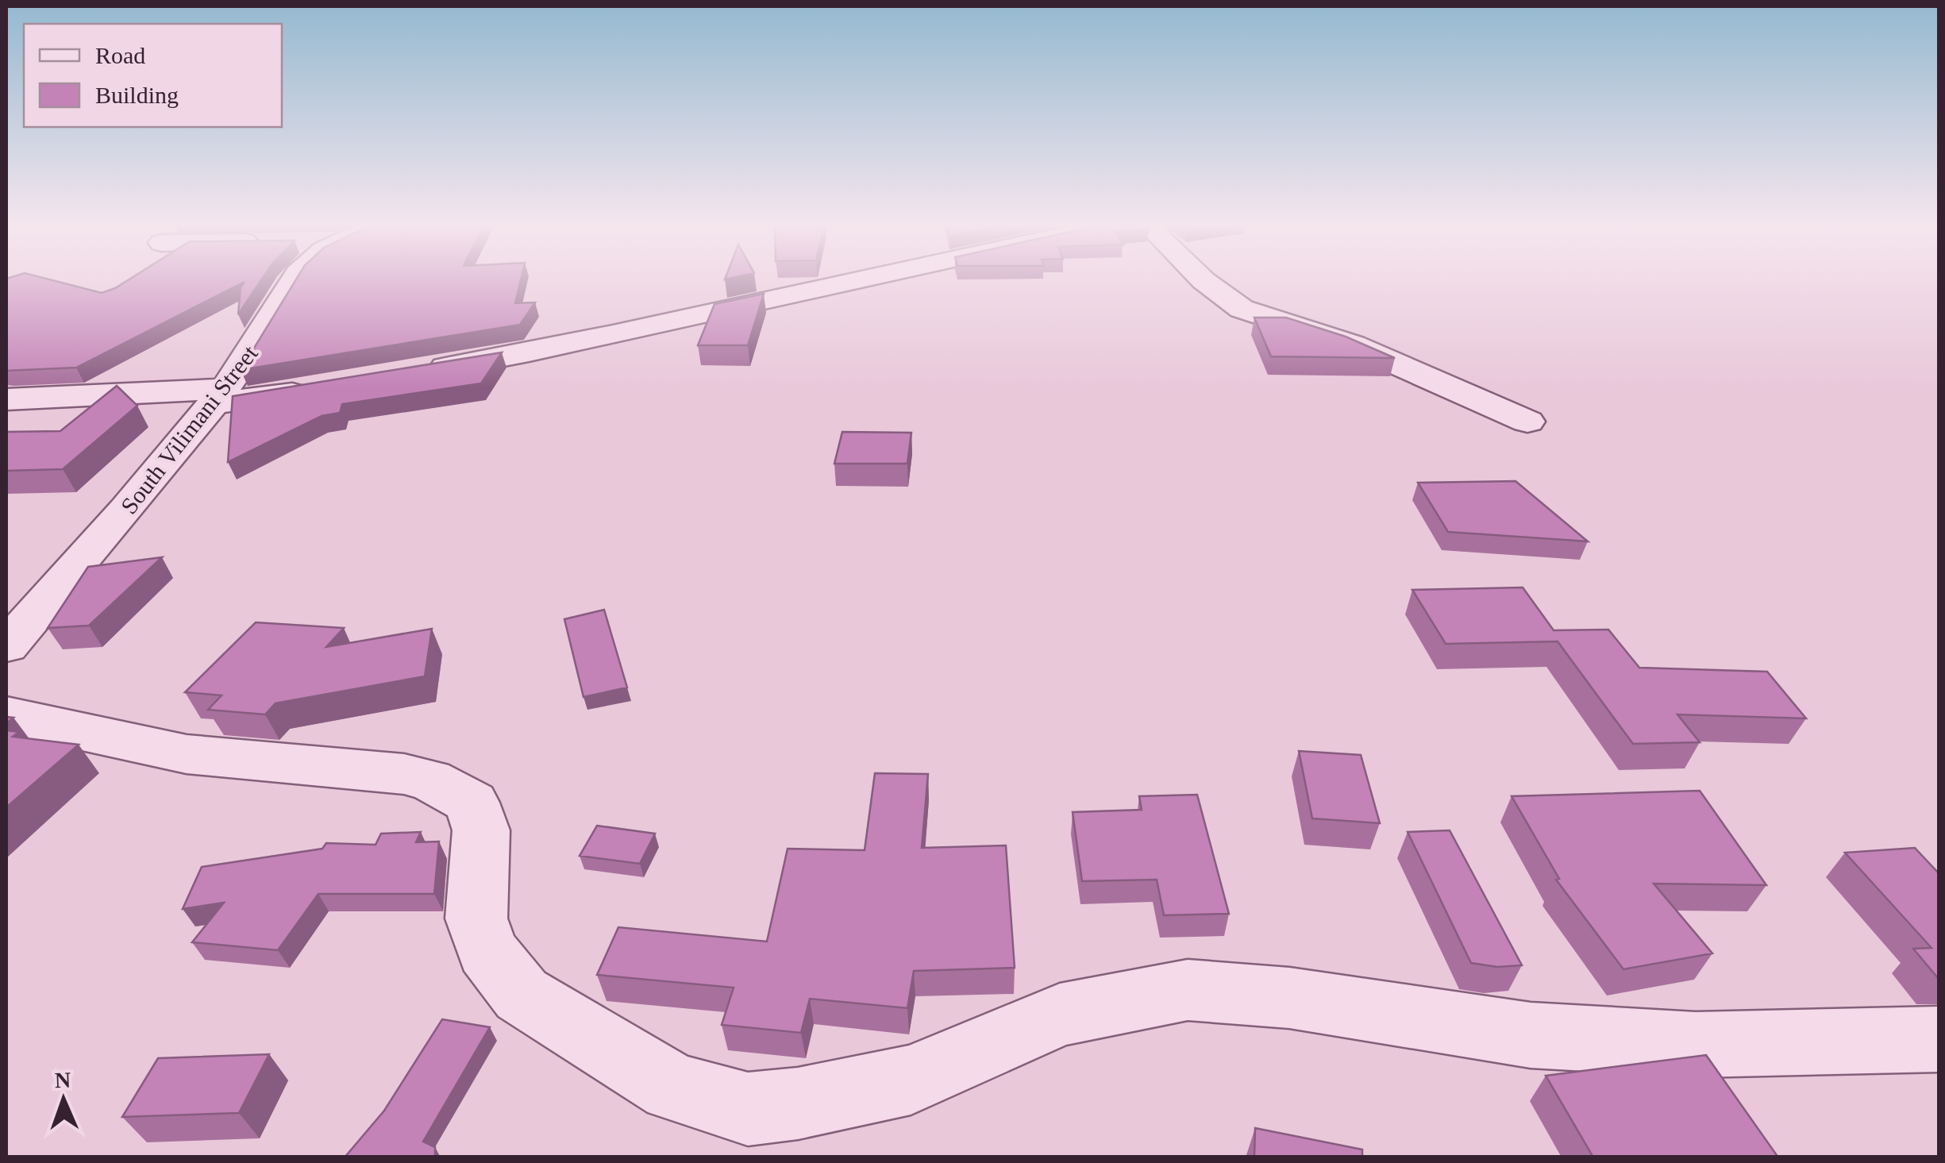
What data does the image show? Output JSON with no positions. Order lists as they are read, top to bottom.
{
  "streets": {
    "street": ["South Vilimani Street"]
  },
  "legend": ["Road", "Building"],
  "north": "top"
}
